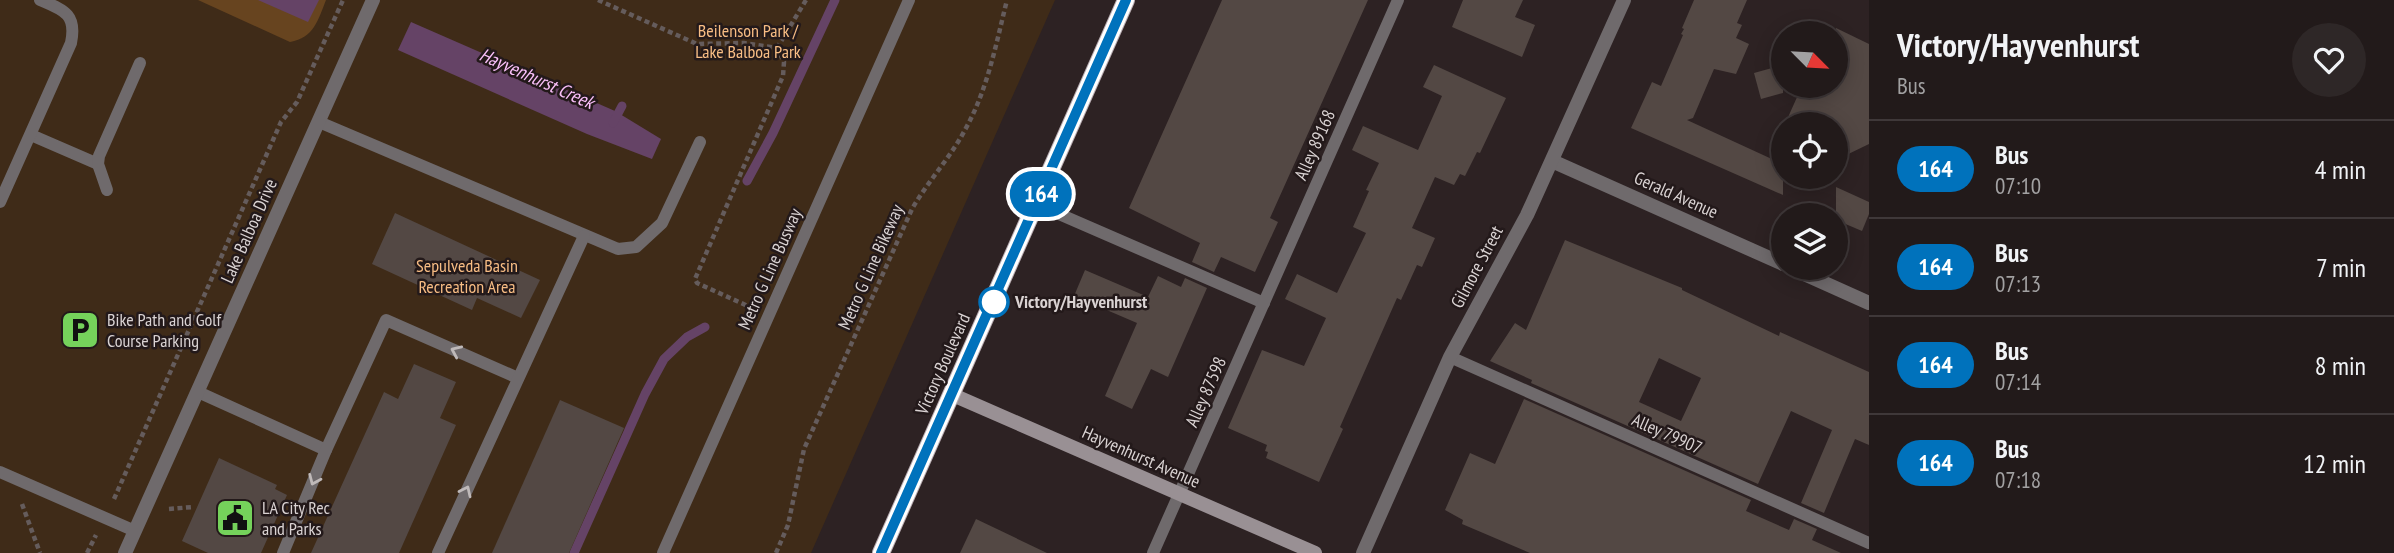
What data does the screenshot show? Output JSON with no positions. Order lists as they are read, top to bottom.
{
  "streets": {
    "main road": ["Victory Boulevard", "Hayvenhurst Avenue"],
    "street": ["Gerald Avenue", "Lake Balboa Drive", "Gilmore Street"],
    "lane": [
      "Alley 89168",
      "Metro G Line Busway",
      "Alley 87598",
      "Alley 79907"
    ],
    "path": ["Metro G Line Bikeway"]
  },
  "crossings": [
    ["Alley 89168", "Alley 87598"],
    ["Gerald Avenue", "Gilmore Street"],
    ["Gilmore Street", "Alley 79907"],
    ["Victory Boulevard", "Hayvenhurst Avenue"],
    ["Alley 87598", "Hayvenhurst Avenue"]
  ],
  "water": ["Hayvenhurst Creek"],
  "parks": ["Beilenson Park / Lake Balboa Park", "Sepulveda Basin Recreation Area"],
  "places": {
    "other": ["Victory/Hayvenhurst"],
    "parking": ["Bike Path and Golf Course Parking"],
    "public building": ["LA City Rec and Parks"]
  },
  "lines": ["bus line 164"],
  "north": "bottom right",
  "page": {
    "on_map": "164",
    "heading": ["Victory/Hayvenhurst", "Bus"],
    "list": [
      {
        "mark": "164",
        "name": "Bus",
        "note": "07:10",
        "value": "4 min"
      },
      {
        "mark": "164",
        "name": "Bus",
        "note": "07:13",
        "value": "7 min"
      },
      {
        "mark": "164",
        "name": "Bus",
        "note": "07:14",
        "value": "8 min"
      },
      {
        "mark": "164",
        "name": "Bus",
        "note": "07:18",
        "value": "12 min"
      }
    ]
  }
}
